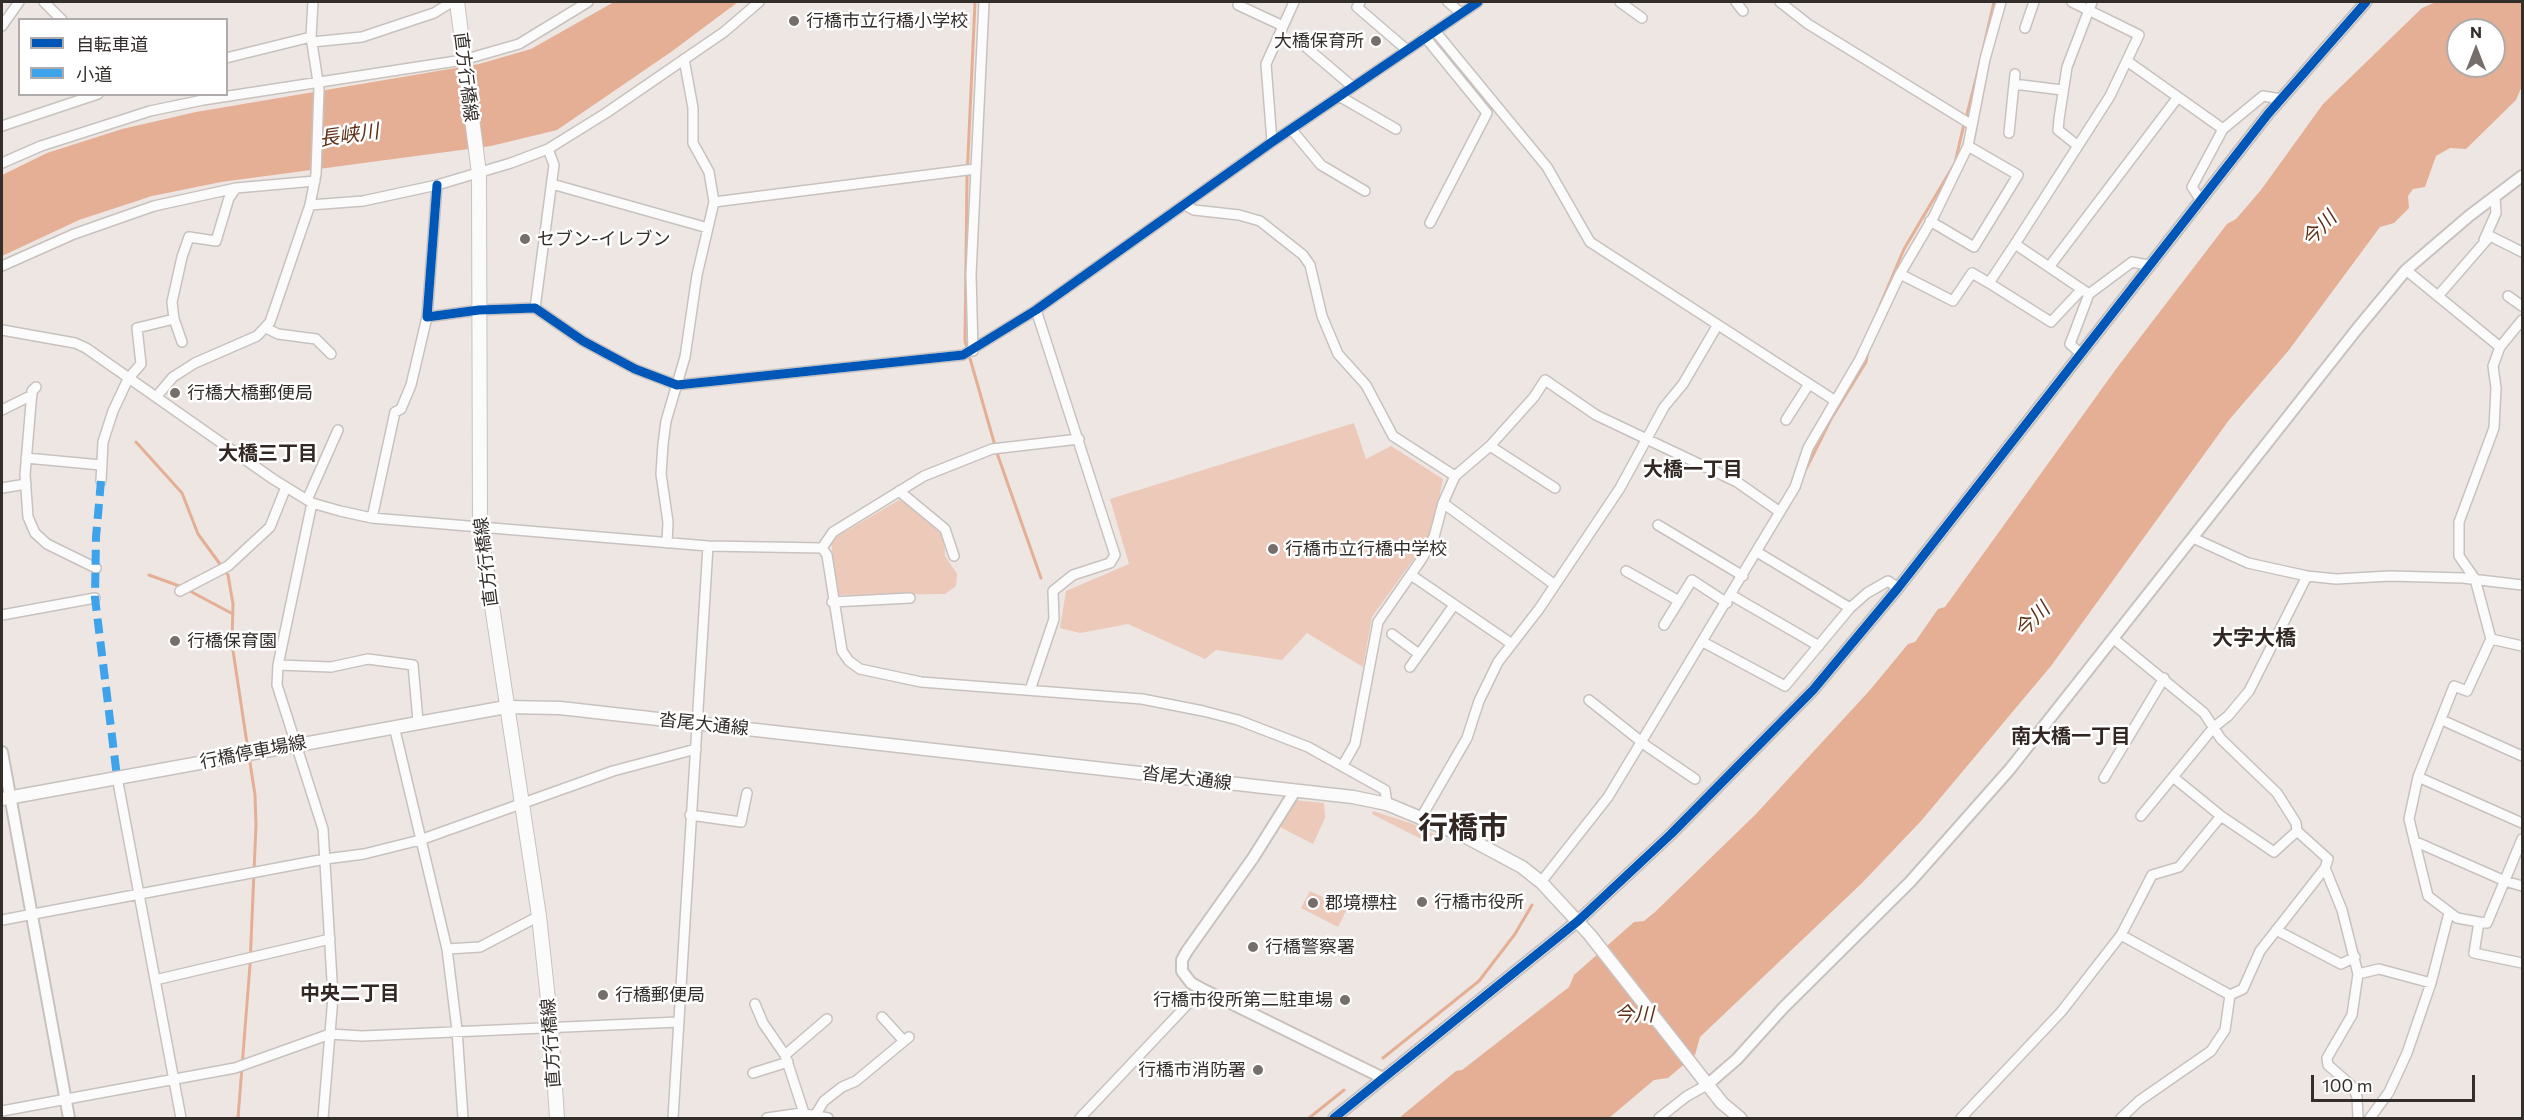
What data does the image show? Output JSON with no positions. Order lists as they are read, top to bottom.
{
  "streets": {
    "main road": ["直方行橋線", "沓尾大通線", "行橋停車場線"]
  },
  "crossings": [
    ["直方行橋線", "沓尾大通線"],
    ["直方行橋線", "行橋停車場線"],
    ["沓尾大通線", "行橋停車場線"]
  ],
  "districts": [
    "大橋三丁目",
    "大橋一丁目",
    "大字大橋",
    "南大橋一丁目",
    "行橋市",
    "中央二丁目"
  ],
  "water": ["長峡川", "今川"],
  "places": [
    "行橋市立行橋小学校",
    "大橋保育所",
    "セブン-イレブン",
    "行橋大橋郵便局",
    "行橋市立行橋中学校",
    "行橋保育園",
    "行橋市役所",
    "郡境標柱",
    "行橋警察署",
    "行橋郵便局",
    "行橋市役所第二駐車場",
    "行橋市消防署"
  ],
  "legend": ["自転車道", "小道"],
  "scale_bar": "100 m",
  "north": "top"
}
